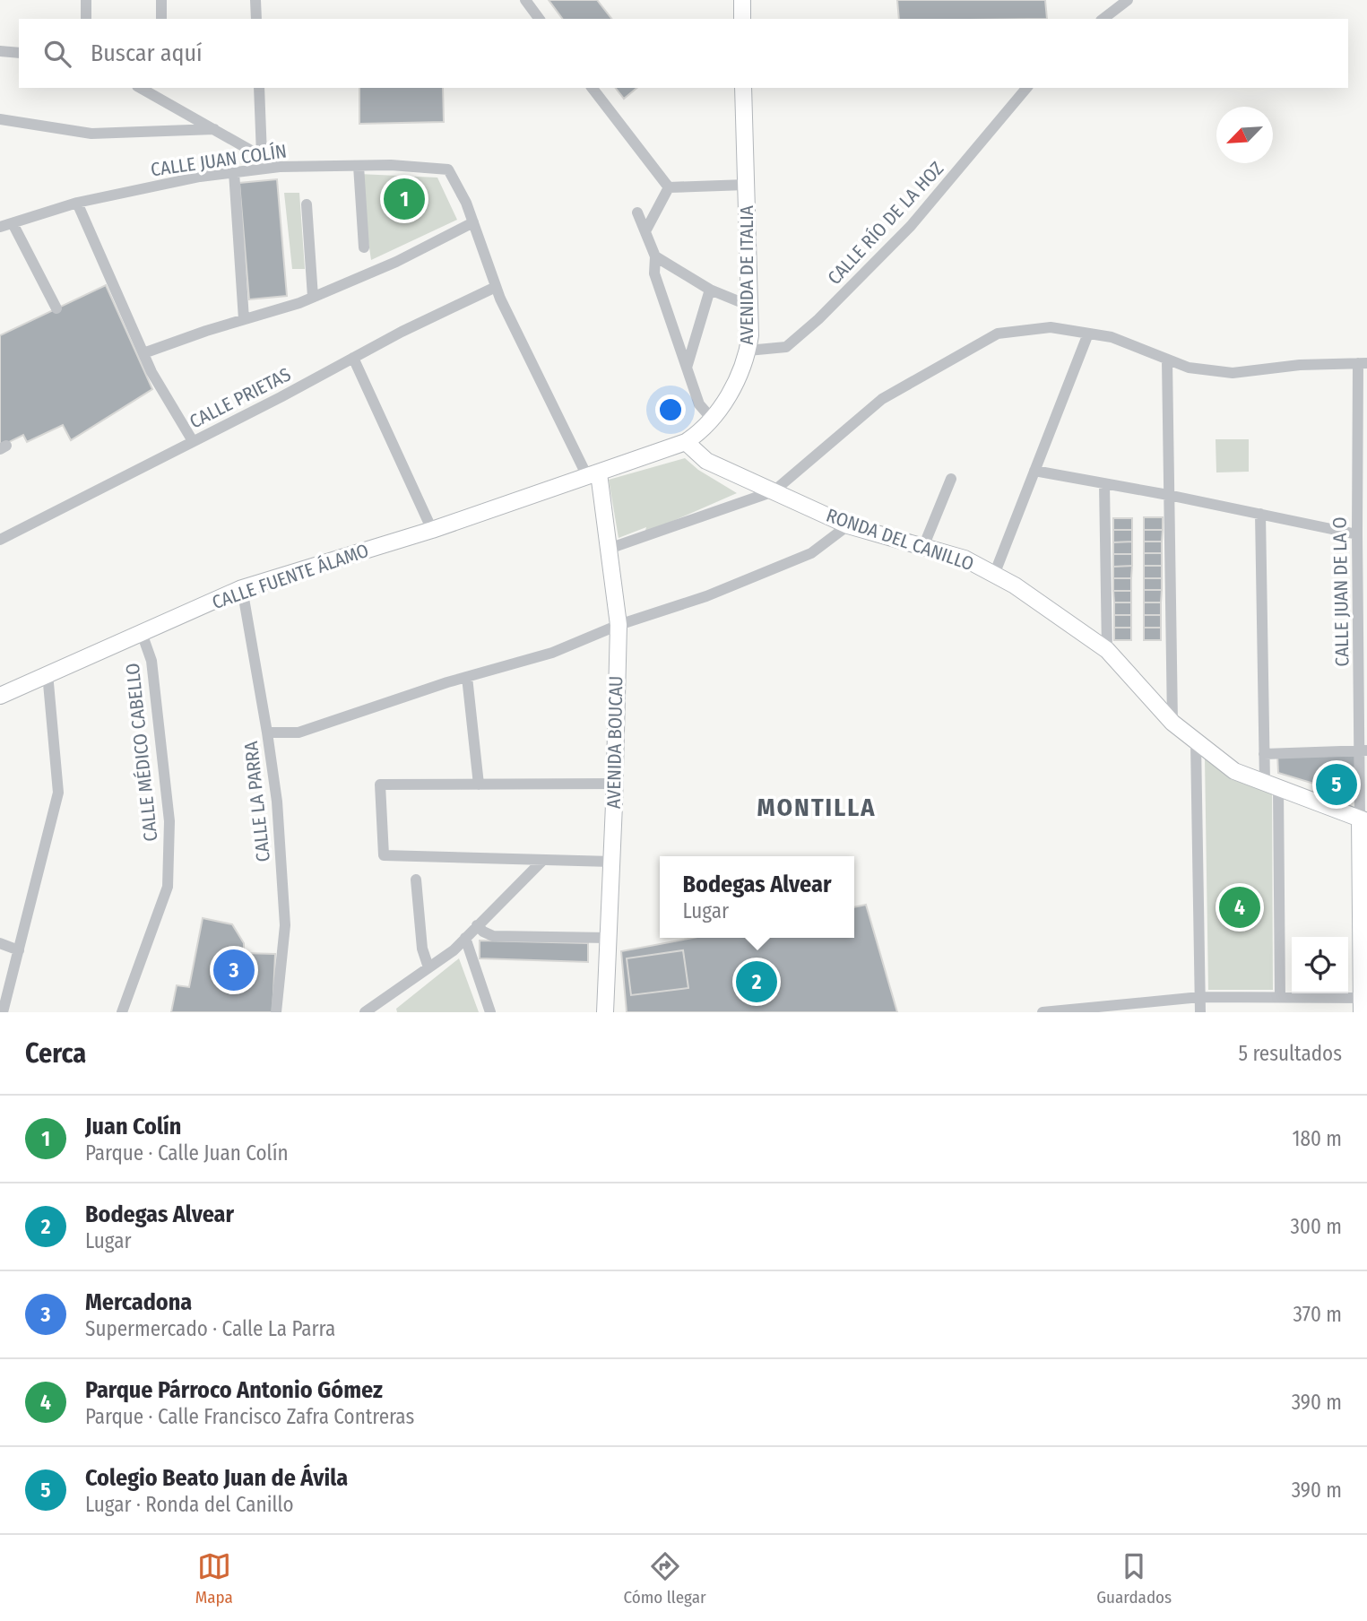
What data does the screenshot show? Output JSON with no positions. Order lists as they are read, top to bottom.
{
  "streets": {
    "street": [
      "CALLE JUAN COLÍN",
      "CALLE RÍO DE LA HOZ",
      "AVENIDA DE ITALIA",
      "CALLE PRIETAS",
      "RONDA DEL CANILLO",
      "CALLE FUENTE ÁLAMO",
      "CALLE JUAN DE LA O",
      "AVENIDA BOUCAU",
      "CALLE MÉDICO CABELLO",
      "CALLE LA PARRA"
    ]
  },
  "crossings": [
    ["CALLE RÍO DE LA HOZ", "AVENIDA DE ITALIA"],
    ["AVENIDA DE ITALIA", "RONDA DEL CANILLO"],
    ["AVENIDA DE ITALIA", "CALLE FUENTE ÁLAMO"],
    ["AVENIDA DE ITALIA", "AVENIDA BOUCAU"],
    ["RONDA DEL CANILLO", "CALLE JUAN DE LA O"],
    ["CALLE FUENTE ÁLAMO", "AVENIDA BOUCAU"],
    ["CALLE FUENTE ÁLAMO", "CALLE MÉDICO CABELLO"],
    ["CALLE FUENTE ÁLAMO", "CALLE LA PARRA"]
  ],
  "districts": ["MONTILLA"],
  "north": "bottom left",
  "page": {
    "search": "Buscar aquí",
    "pins": [
      "1",
      "5",
      "4",
      "3",
      "2"
    ],
    "popup": ["Bodegas Alvear", "Lugar"],
    "heading": ["Cerca", "5 resultados"],
    "list": [
      {
        "mark": "1",
        "name": "Juan Colín",
        "note": "Parque · Calle Juan Colín",
        "value": "180 m"
      },
      {
        "mark": "2",
        "name": "Bodegas Alvear",
        "note": "Lugar",
        "value": "300 m"
      },
      {
        "mark": "3",
        "name": "Mercadona",
        "note": "Supermercado · Calle La Parra",
        "value": "370 m"
      },
      {
        "mark": "4",
        "name": "Parque Párroco Antonio Gómez",
        "note": "Parque · Calle Francisco Zafra Contreras",
        "value": "390 m"
      },
      {
        "mark": "5",
        "name": "Colegio Beato Juan de Ávila",
        "note": "Lugar · Ronda del Canillo",
        "value": "390 m"
      }
    ],
    "nav": ["Mapa", "Cómo llegar", "Guardados"]
  }
}
